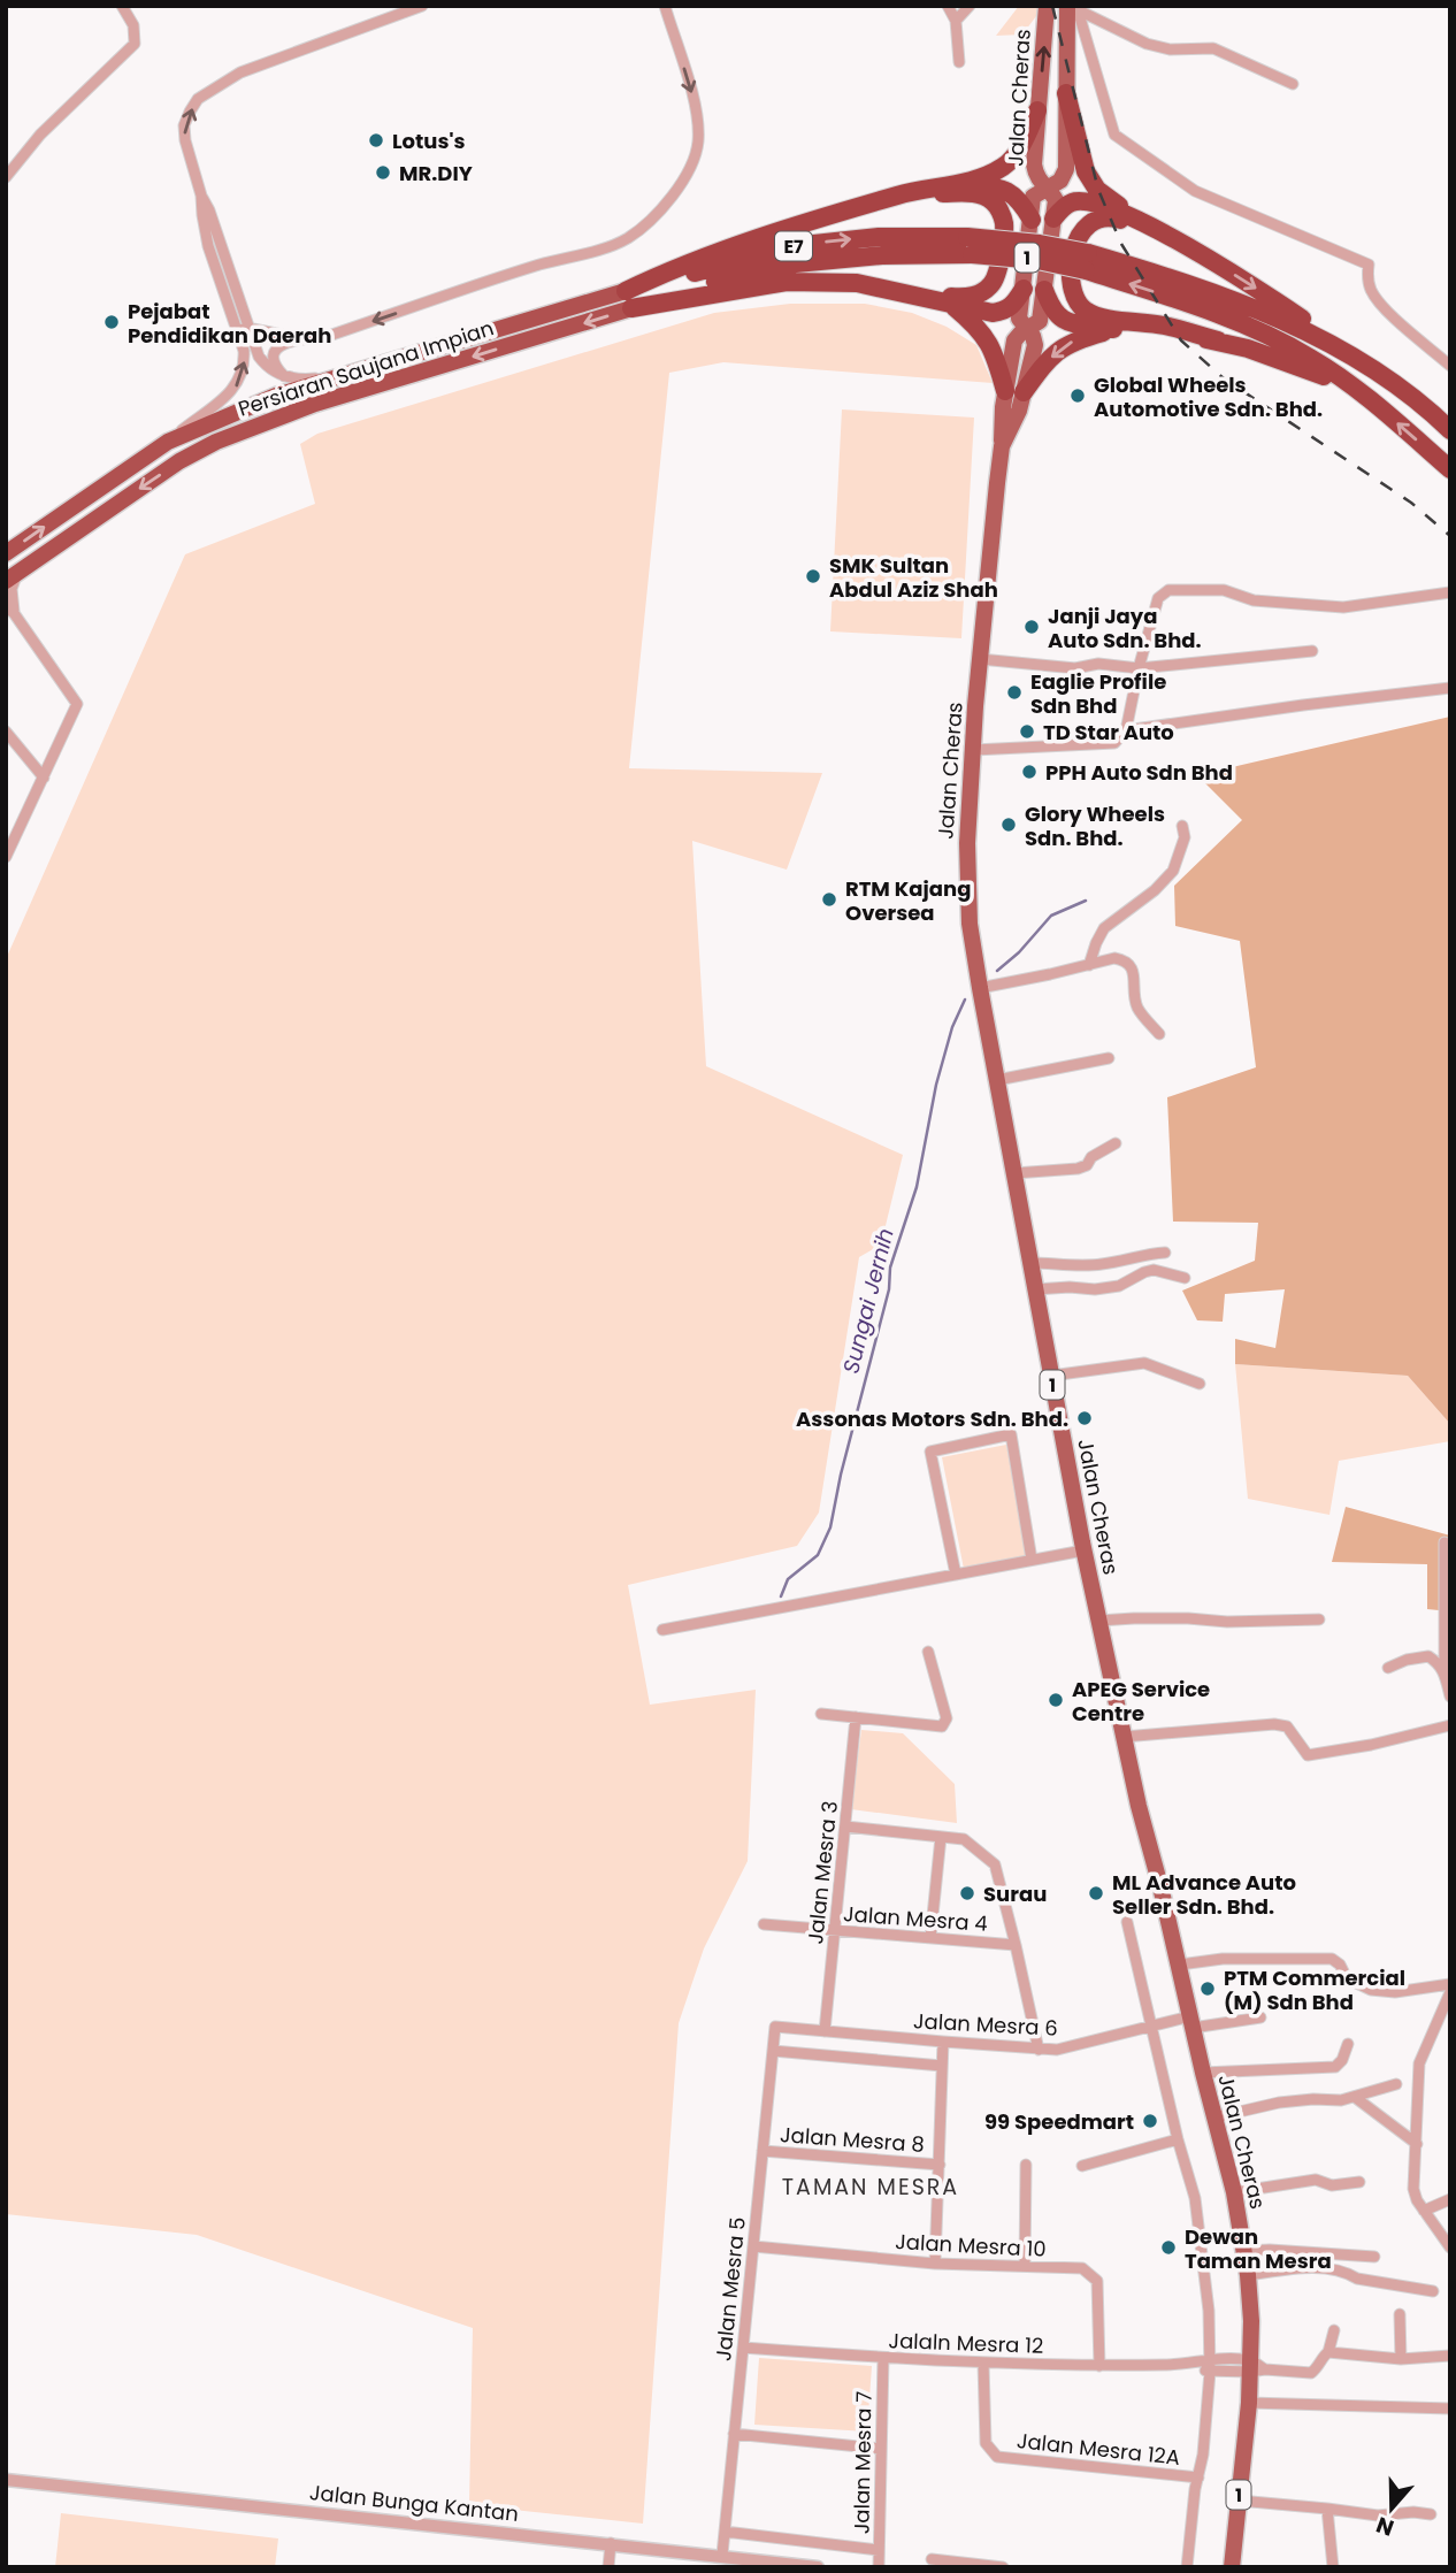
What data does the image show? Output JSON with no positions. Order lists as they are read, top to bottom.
{
  "streets": {
    "highway": ["E7", "Persiaran Saujana Impian"],
    "main road": ["Jalan Cheras", "1"],
    "street": [
      "Jalan Mesra 3",
      "Jalan Mesra 4",
      "Jalan Mesra 6",
      "Jalan Mesra 8",
      "Jalan Mesra 10",
      "Jalan Mesra 5",
      "Jalaln Mesra 12",
      "Jalan Mesra 12A",
      "Jalan Mesra 7",
      "Jalan Bunga Kantan"
    ]
  },
  "crossings": [
    ["Jalan Cheras", "Jalan Mesra 6"],
    ["Jalan Cheras", "Jalaln Mesra 12"],
    ["E7", "Persiaran Saujana Impian"],
    ["Jalan Mesra 3", "Jalan Mesra 4"],
    ["Jalan Mesra 3", "Jalan Mesra 6"],
    ["Jalan Mesra 6", "Jalan Mesra 5"],
    ["Jalan Mesra 8", "Jalan Mesra 5"],
    ["Jalan Mesra 10", "Jalan Mesra 5"],
    ["Jalan Mesra 10", "Jalaln Mesra 12"],
    ["Jalan Mesra 5", "Jalaln Mesra 12"],
    ["Jalan Mesra 5", "Jalan Bunga Kantan"],
    ["Jalaln Mesra 12", "Jalan Mesra 12A"],
    ["Jalaln Mesra 12", "Jalan Mesra 7"]
  ],
  "districts": ["TAMAN MESRA"],
  "water": ["Sungai Jernih"],
  "places": [
    "Lotus's",
    "MR.DIY",
    "Pejabat Pendidikan Daerah",
    "Global Wheels Automotive Sdn. Bhd.",
    "SMK Sultan Abdul Aziz Shah",
    "Janji Jaya Auto Sdn. Bhd.",
    "Eaglie Profile Sdn Bhd",
    "TD Star Auto",
    "PPH Auto Sdn Bhd",
    "Glory Wheels Sdn. Bhd.",
    "RTM Kajang Oversea",
    "Assonas Motors Sdn. Bhd.",
    "APEG Service Centre",
    "Surau",
    "ML Advance Auto Seller Sdn. Bhd.",
    "PTM Commercial (M) Sdn Bhd",
    "99 Speedmart",
    "Dewan Taman Mesra"
  ],
  "north": "bottom"
}
